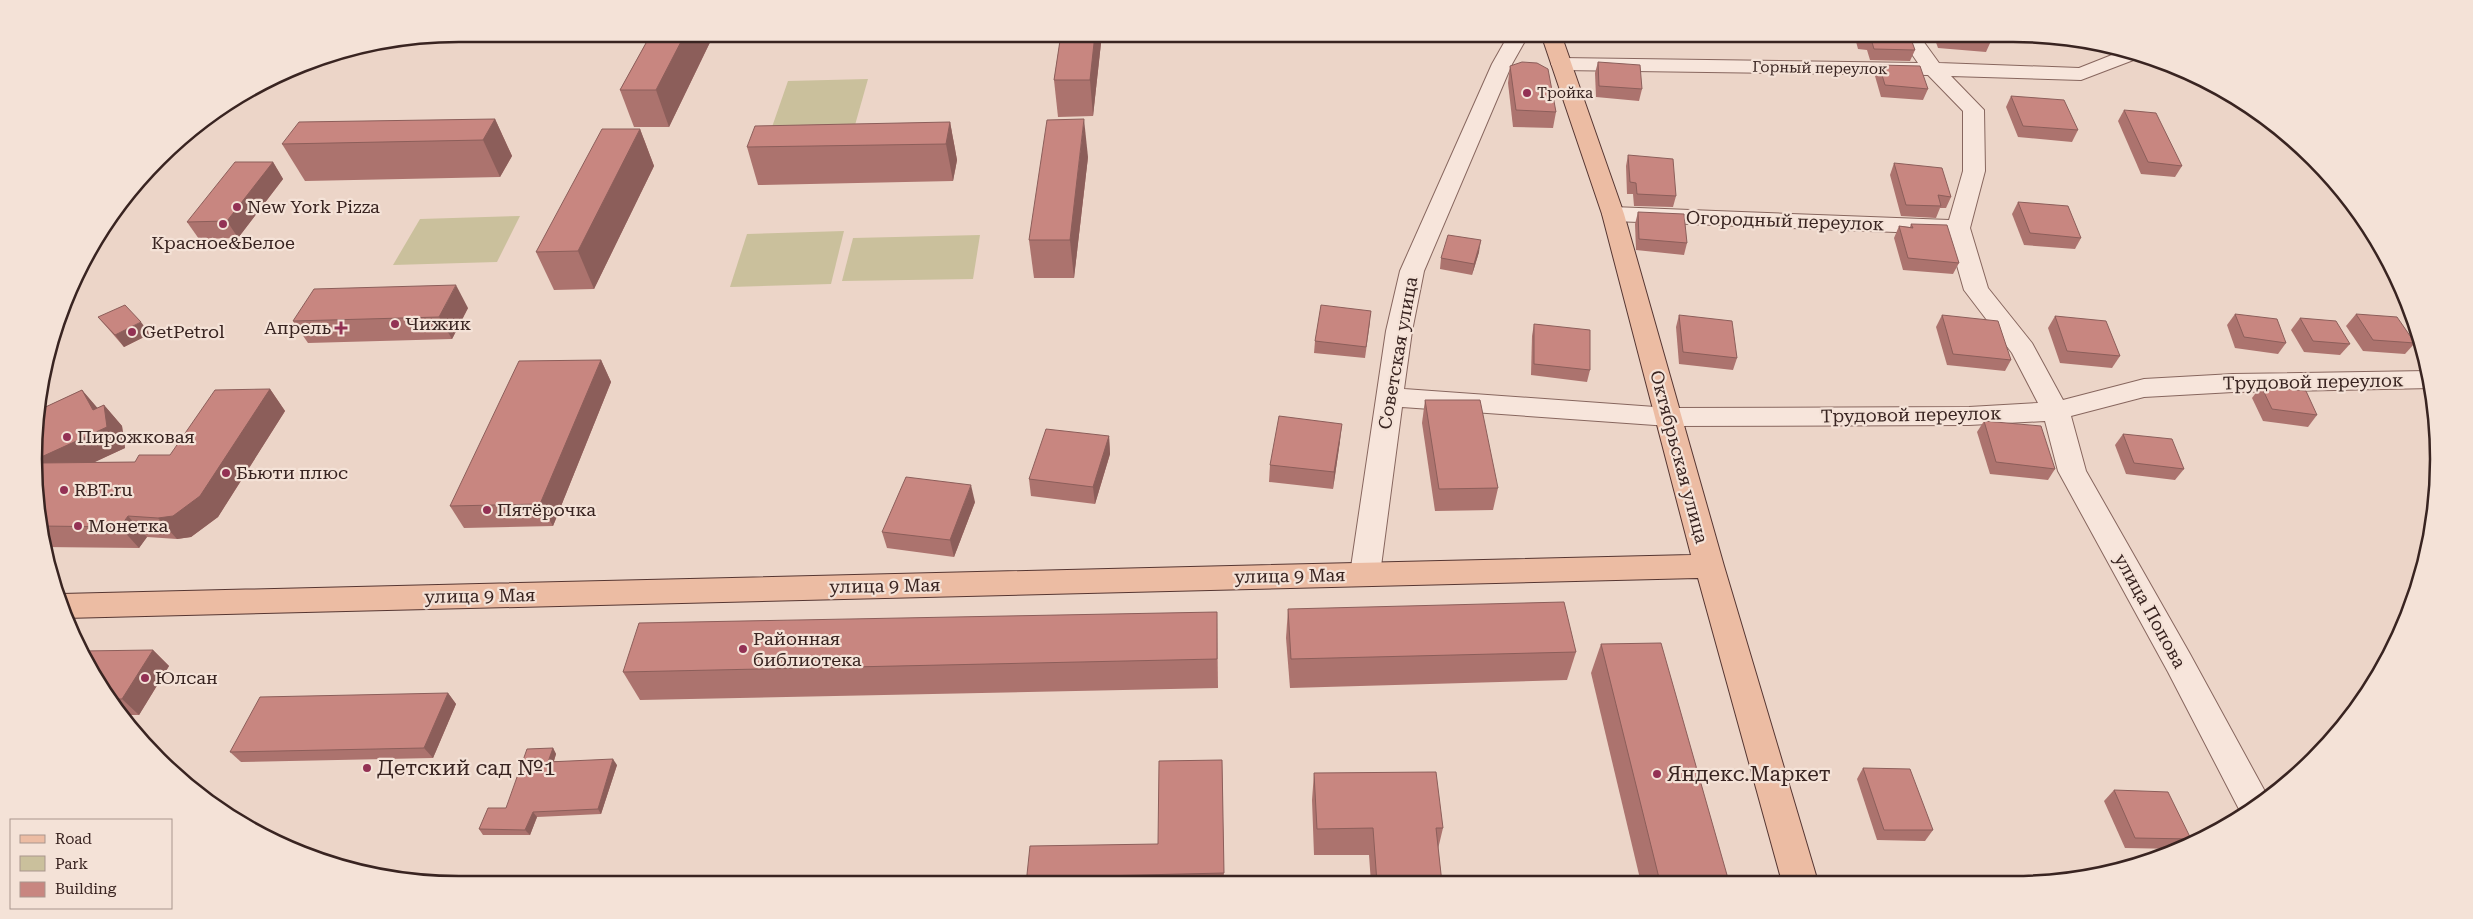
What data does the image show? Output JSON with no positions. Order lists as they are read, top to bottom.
{
  "streets": {
    "main road": ["Октябрьская улица", "улица 9 Мая"],
    "street": [
      "Горный переулок",
      "Огородный переулок",
      "Советская улица",
      "Трудовой переулок",
      "улица Попова"
    ]
  },
  "crossings": [
    ["Горный переулок", "Октябрьская улица"],
    ["Огородный переулок", "Октябрьская улица"],
    ["Огородный переулок", "улица Попова"],
    ["Советская улица", "Трудовой переулок"],
    ["Советская улица", "улица 9 Мая"],
    ["Трудовой переулок", "Октябрьская улица"],
    ["Трудовой переулок", "улица Попова"],
    ["Октябрьская улица", "улица 9 Мая"]
  ],
  "places": {
    "other": [
      "Тройка",
      "New York Pizza",
      "Красное&Белое",
      "Чижик",
      "GetPetrol",
      "Пирожковая",
      "Бьюти плюс",
      "RBT.ru",
      "Пятёрочка",
      "Монетка",
      "Районная библиотека",
      "Юлсан",
      "Детский сад №1",
      "Яндекс.Маркет"
    ],
    "health": ["Апрель"]
  },
  "legend": ["Road", "Park", "Building"]
}
